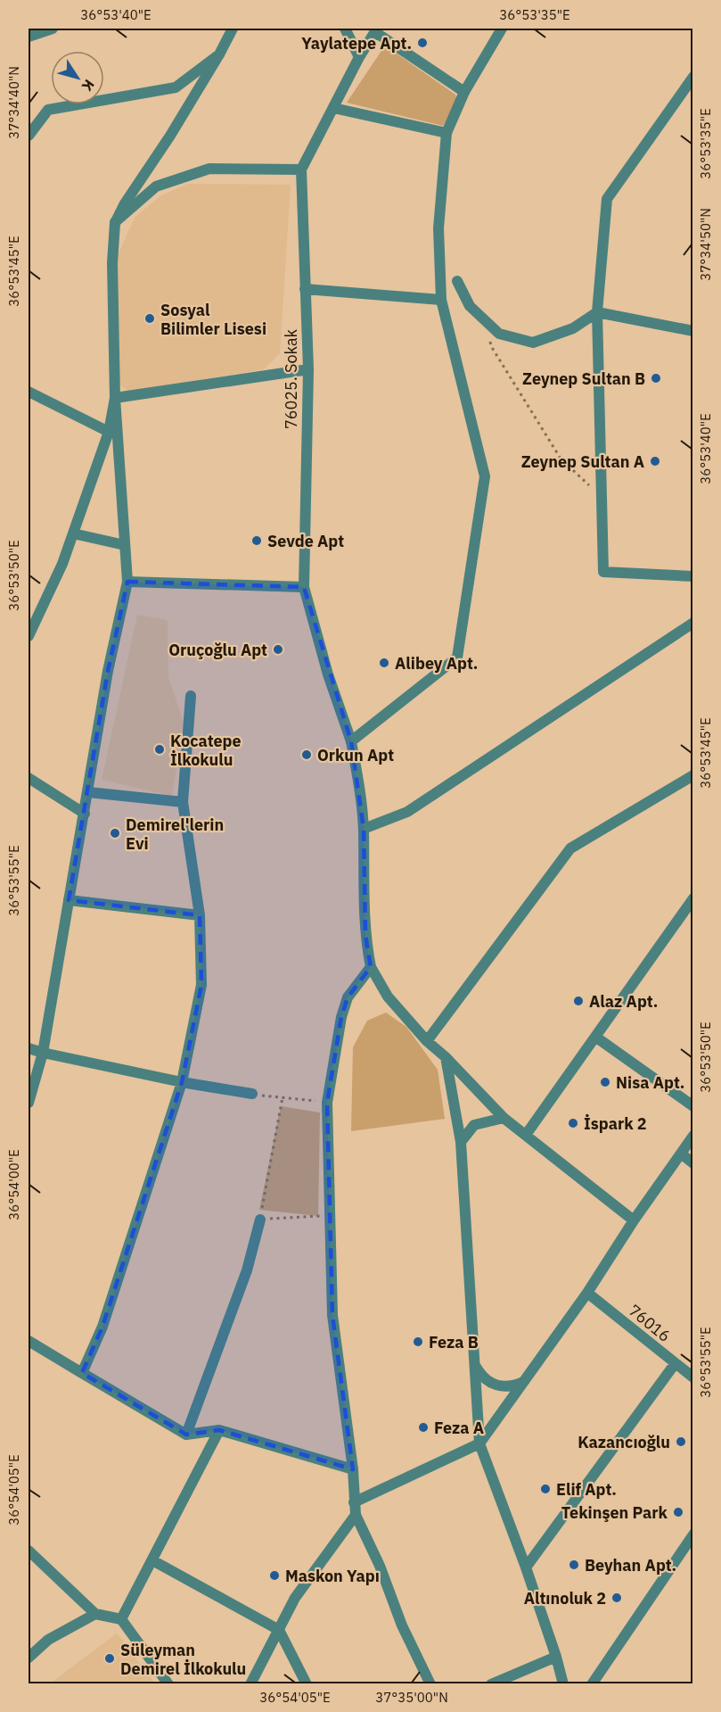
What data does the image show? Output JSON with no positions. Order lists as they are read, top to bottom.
{
  "streets": {
    "street": ["76025. Sokak", "76016"]
  },
  "places": [
    "Yaylatepe Apt.",
    "Sosyal Bilimler Lisesi",
    "Zeynep Sultan B",
    "Zeynep Sultan A",
    "Sevde Apt",
    "Oruçoğlu Apt",
    "Alibey Apt.",
    "Kocatepe İlkokulu",
    "Orkun Apt",
    "Demirel'lerin Evi",
    "Alaz Apt.",
    "Nisa Apt.",
    "İspark 2",
    "Feza B",
    "Feza A",
    "Kazancıoğlu",
    "Elif Apt.",
    "Tekinşen Park",
    "Beyhan Apt.",
    "Maskon Yapı",
    "Altınoluk 2",
    "Süleyman Demirel İlkokulu"
  ],
  "north": "bottom right",
  "coordinates": [
    "36°53'40\"E",
    "36°53'35\"E",
    "37°34'40\"N",
    "37°34'50\"N",
    "36°53'45\"E",
    "36°53'50\"E",
    "36°53'55\"E",
    "36°54'00\"E",
    "36°54'05\"E",
    "37°35'00\"N"
  ]
}
